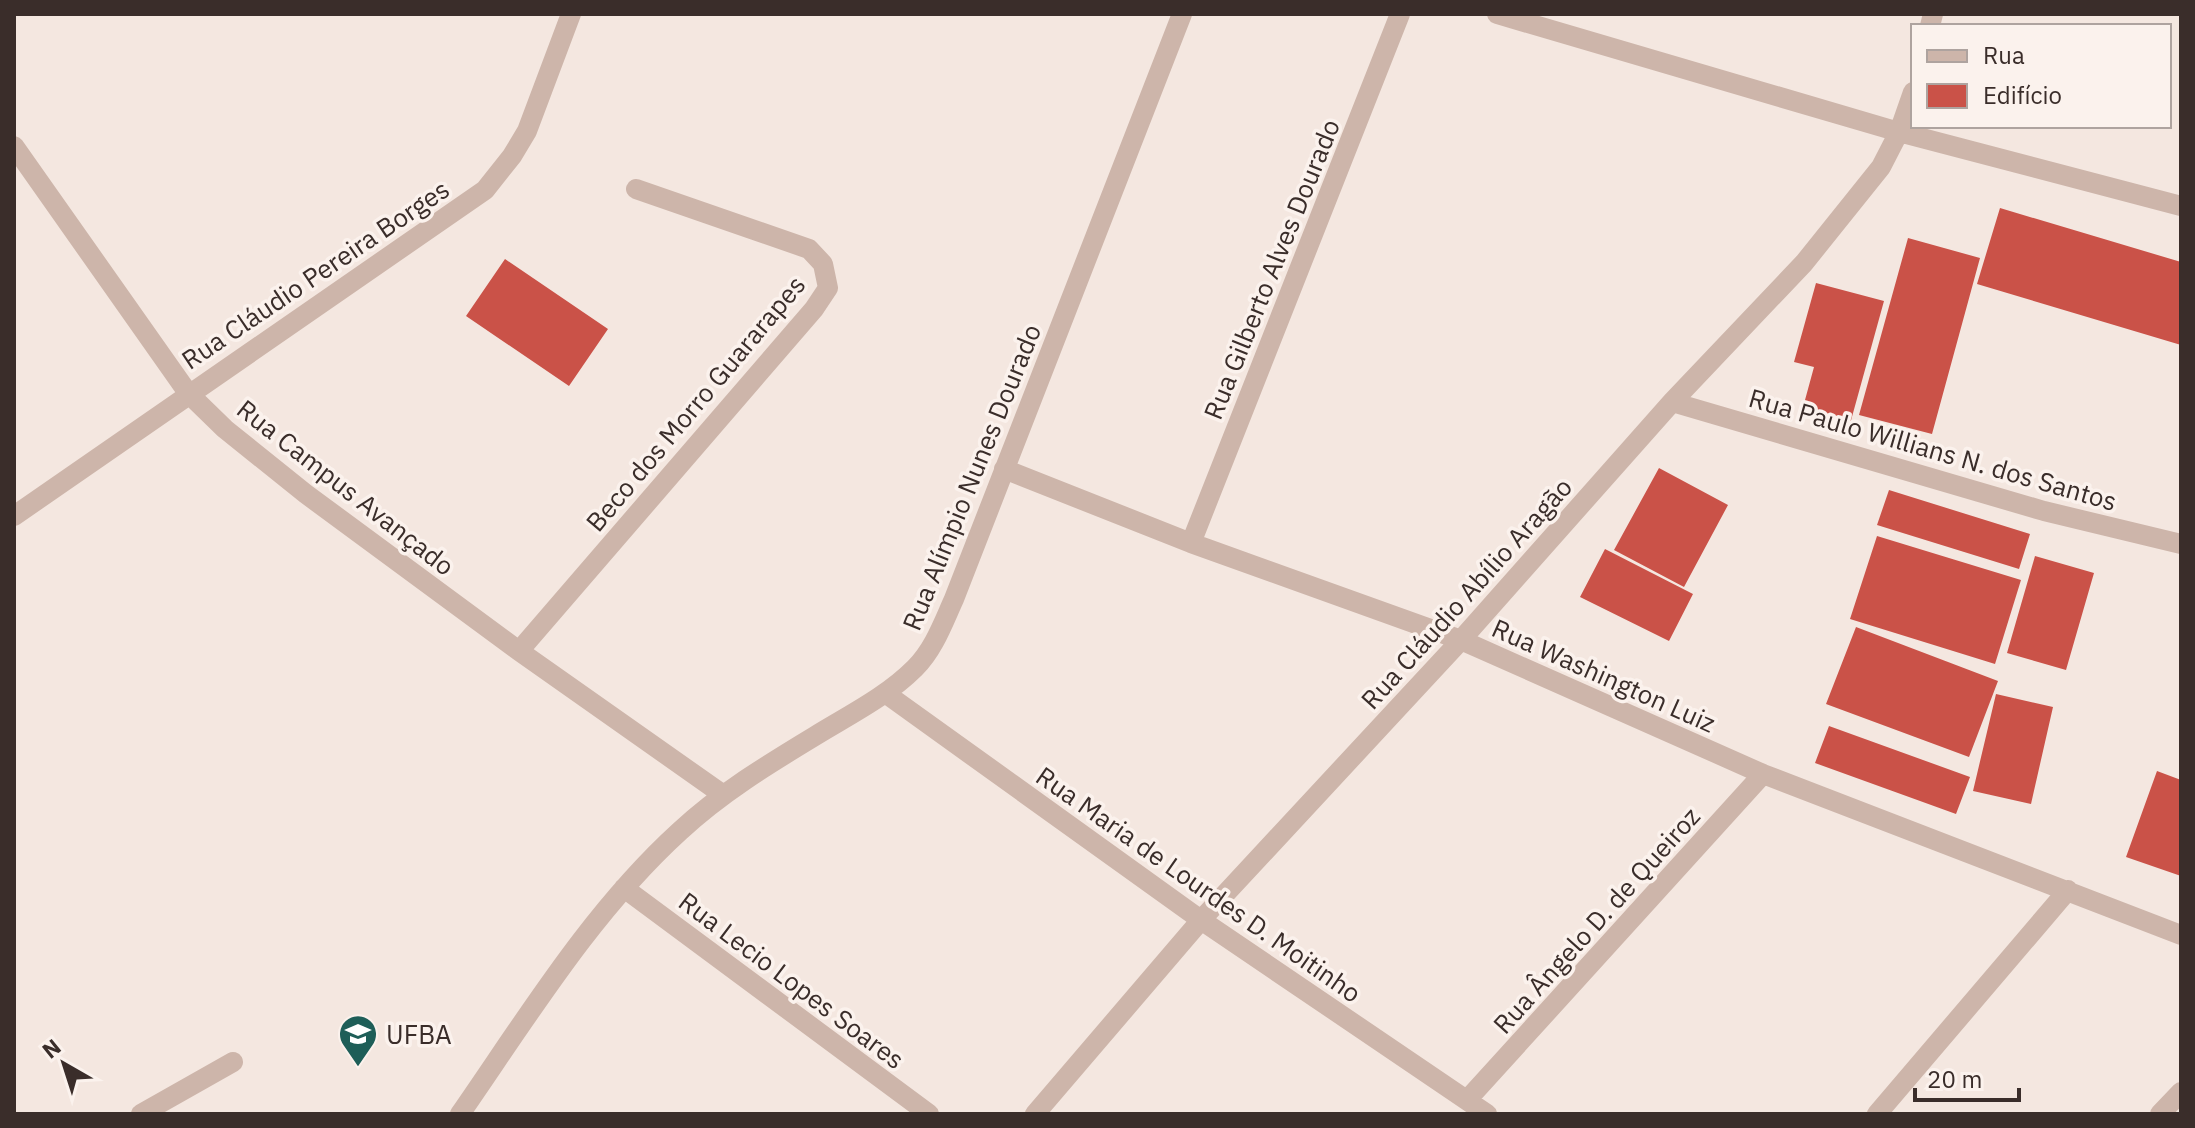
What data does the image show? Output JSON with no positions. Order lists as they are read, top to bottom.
{
  "streets": {
    "street": [
      "Rua Gilberto Alves Dourado",
      "Rua Cláudio Pereira Borges",
      "Beco dos Morro Guararapes",
      "Rua Paulo Willians N. dos Santos",
      "Rua Alímpio Nunes Dourado",
      "Rua Campus Avançado",
      "Rua Cláudio Abílio Aragão",
      "Rua Washington Luiz",
      "Rua Maria de Lourdes D. Moitinho",
      "Rua Ângelo D. de Queiroz",
      "Rua Lecio Lopes Soares"
    ]
  },
  "crossings": [
    ["Rua Gilberto Alves Dourado", "Rua Washington Luiz"],
    ["Rua Cláudio Pereira Borges", "Rua Campus Avançado"],
    ["Beco dos Morro Guararapes", "Rua Campus Avançado"],
    ["Rua Paulo Willians N. dos Santos", "Rua Cláudio Abílio Aragão"],
    ["Rua Alímpio Nunes Dourado", "Rua Campus Avançado"],
    ["Rua Alímpio Nunes Dourado", "Rua Washington Luiz"],
    ["Rua Alímpio Nunes Dourado", "Rua Maria de Lourdes D. Moitinho"],
    ["Rua Alímpio Nunes Dourado", "Rua Lecio Lopes Soares"],
    ["Rua Cláudio Abílio Aragão", "Rua Washington Luiz"],
    ["Rua Cláudio Abílio Aragão", "Rua Maria de Lourdes D. Moitinho"],
    ["Rua Washington Luiz", "Rua Ângelo D. de Queiroz"],
    ["Rua Maria de Lourdes D. Moitinho", "Rua Ângelo D. de Queiroz"]
  ],
  "places": {
    "school or university": ["UFBA"]
  },
  "legend": ["Rua", "Edifício"],
  "scale_bar": "20 m",
  "north": "top left"
}
